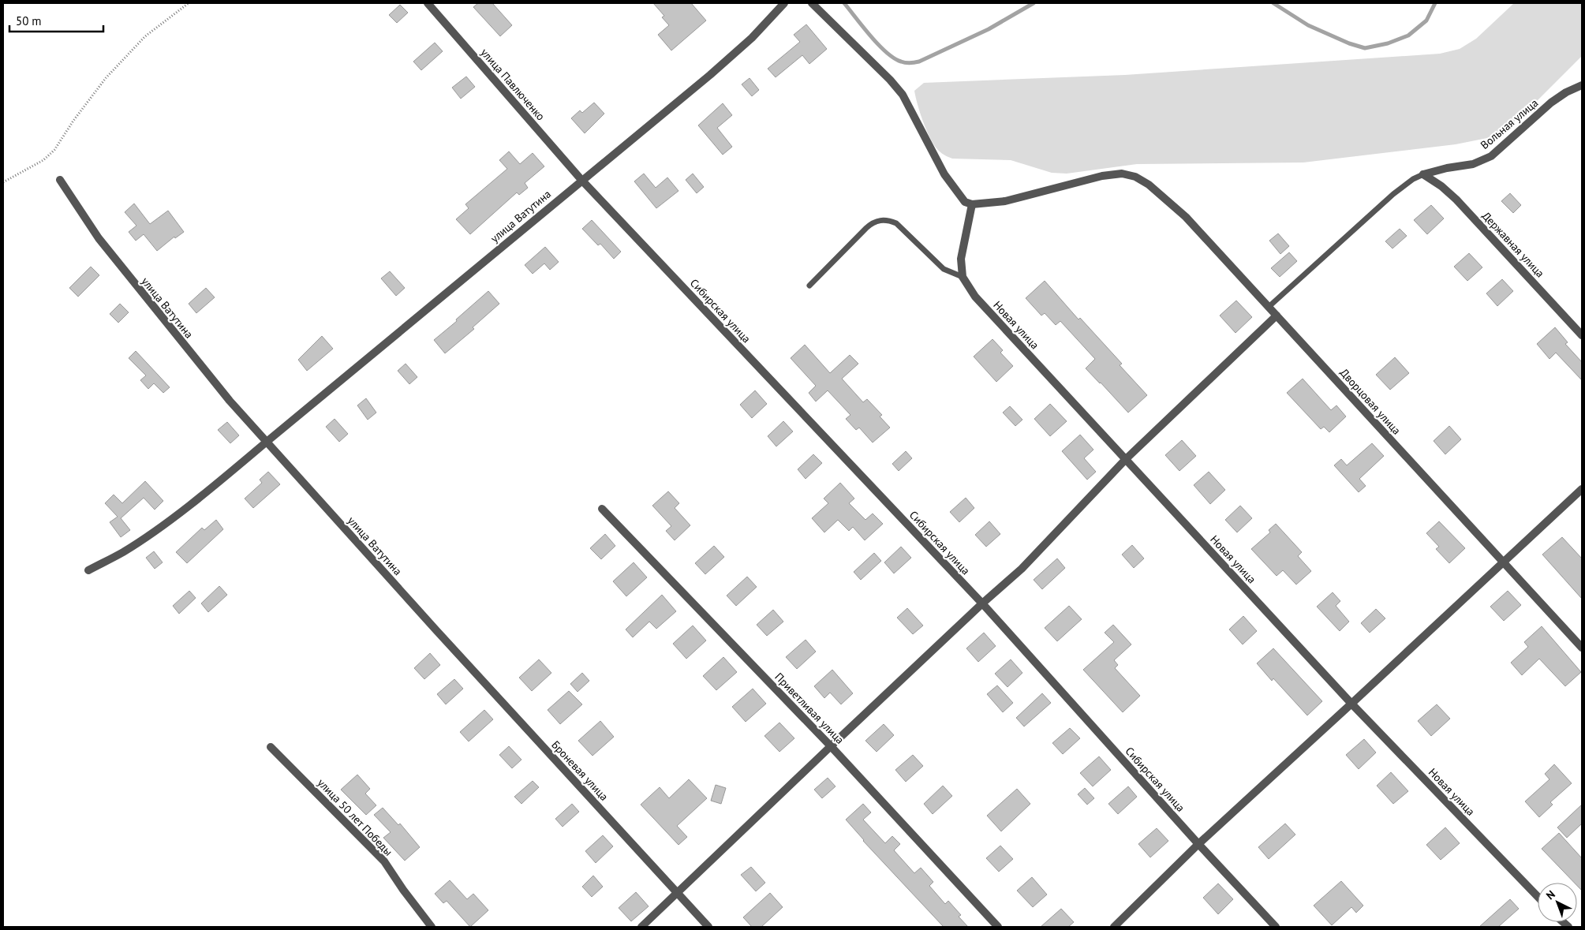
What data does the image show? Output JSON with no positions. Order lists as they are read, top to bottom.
{
  "streets": {
    "street": [
      "улица Павлюченко",
      "Вольная улица",
      "улица Ватутина",
      "Державная улица",
      "Сибирская улица",
      "Новая улица",
      "Дворцовая улица",
      "Приветливая улица",
      "Броневая улица",
      "улица 50 лет Победы"
    ]
  },
  "crossings": [
    ["улица Павлюченко", "улица Ватутина"],
    ["улица Павлюченко", "Сибирская улица"],
    ["Вольная улица", "Державная улица"],
    ["улица Ватутина", "Сибирская улица"],
    ["улица Ватутина", "Броневая улица"],
    ["Новая улица", "Дворцовая улица"]
  ],
  "scale_bar": "50 m",
  "north": "top left"
}
